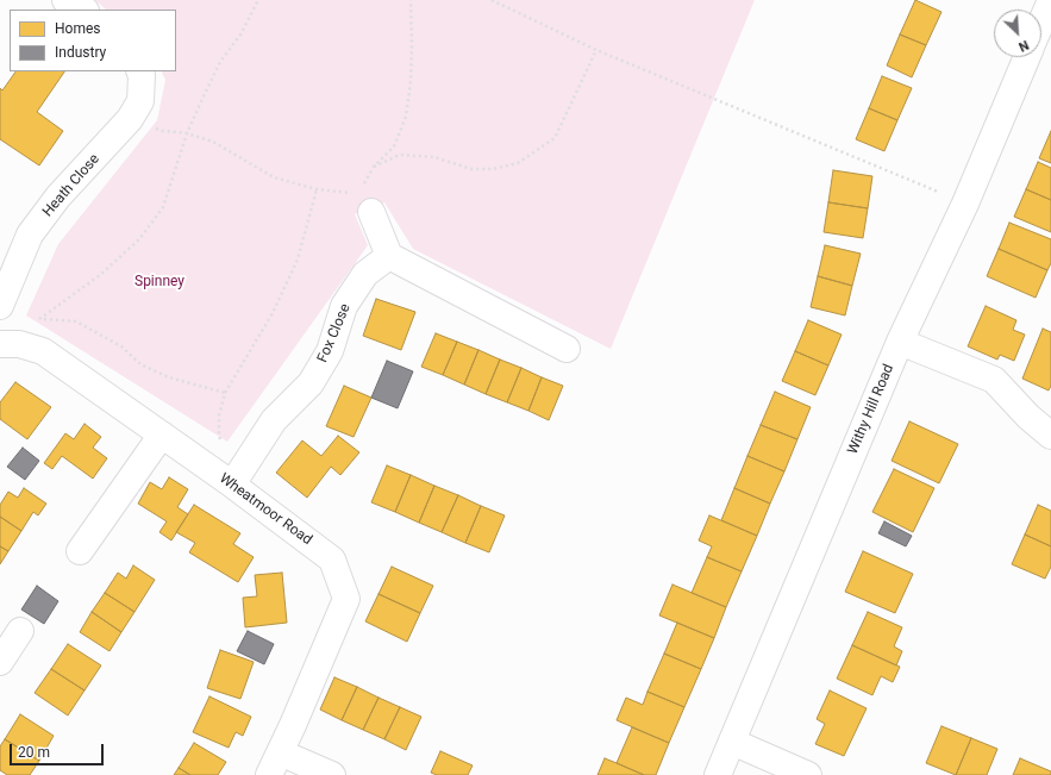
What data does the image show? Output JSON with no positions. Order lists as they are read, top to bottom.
{
  "streets": {
    "street": [
      "Heath Close",
      "Fox Close",
      "Withy Hill Road",
      "Wheatmoor Road"
    ]
  },
  "crossings": [
    ["Fox Close", "Wheatmoor Road"]
  ],
  "parks": ["Spinney"],
  "legend": ["Homes", "Industry"],
  "scale_bar": "20 m",
  "north": "bottom right"
}
